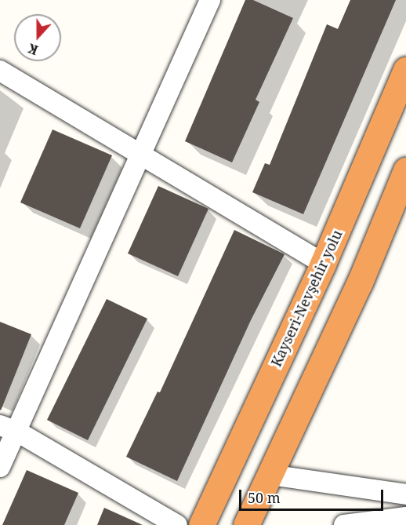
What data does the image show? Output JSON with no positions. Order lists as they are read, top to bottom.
{
  "streets": {
    "highway": ["Kayseri-Nevşehir yolu"]
  },
  "scale_bar": "50 m",
  "north": "bottom"
}
